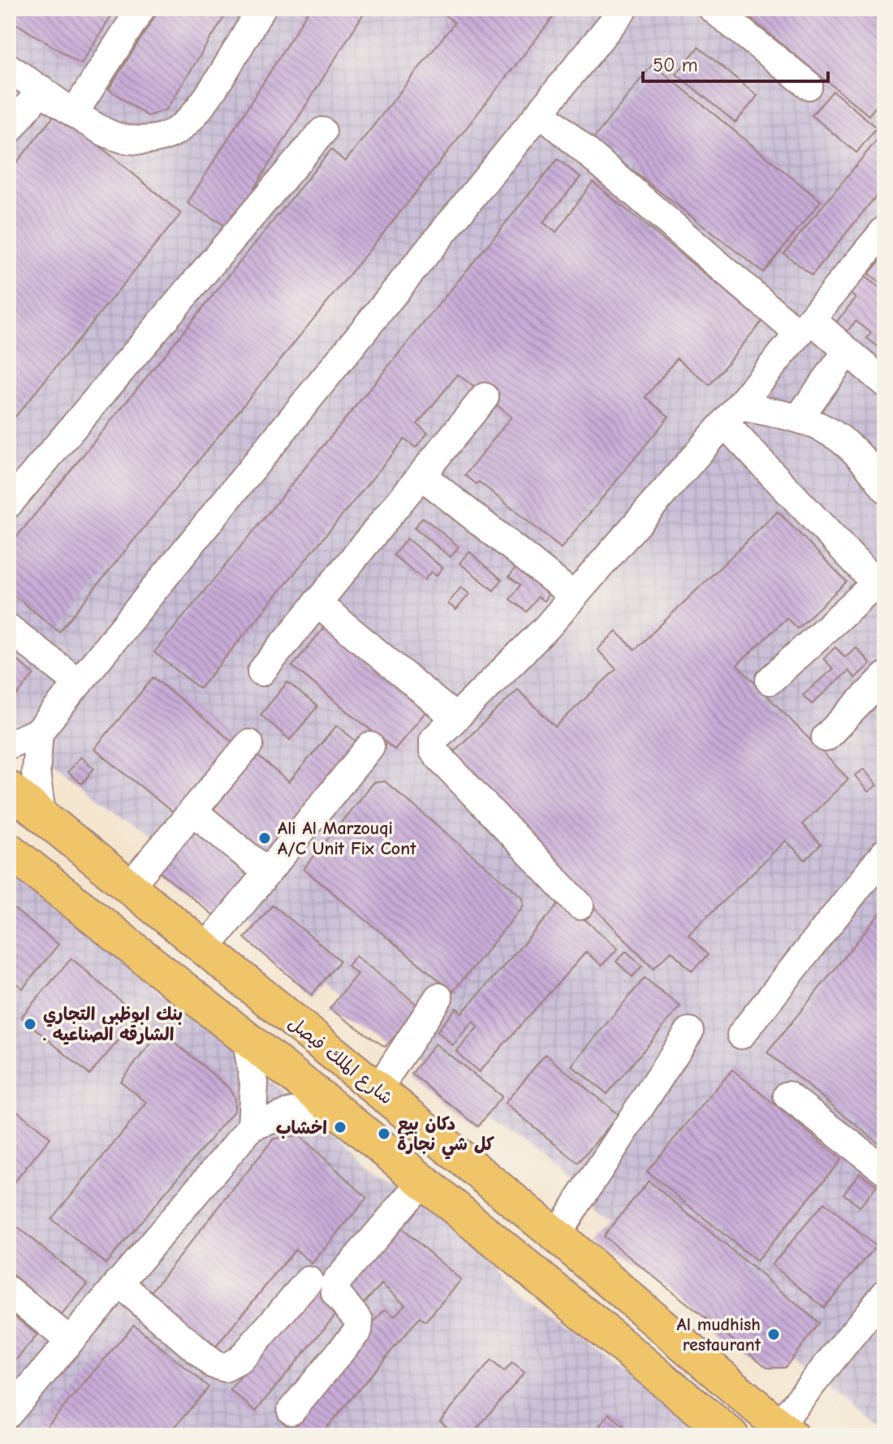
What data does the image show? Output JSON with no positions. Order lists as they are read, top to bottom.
{
  "streets": {
    "main road": ["شارع الملك فيصل"]
  },
  "places": [
    "Ali Al Marzouqi A/C Unit Fix Cont",
    "بنك ابوظبي التجاري . الشارقه الصناعيه",
    "اخشاب",
    "دكان بيع كل شي نجارة",
    "Al mudhish restaurant"
  ],
  "scale_bar": "50 m"
}
